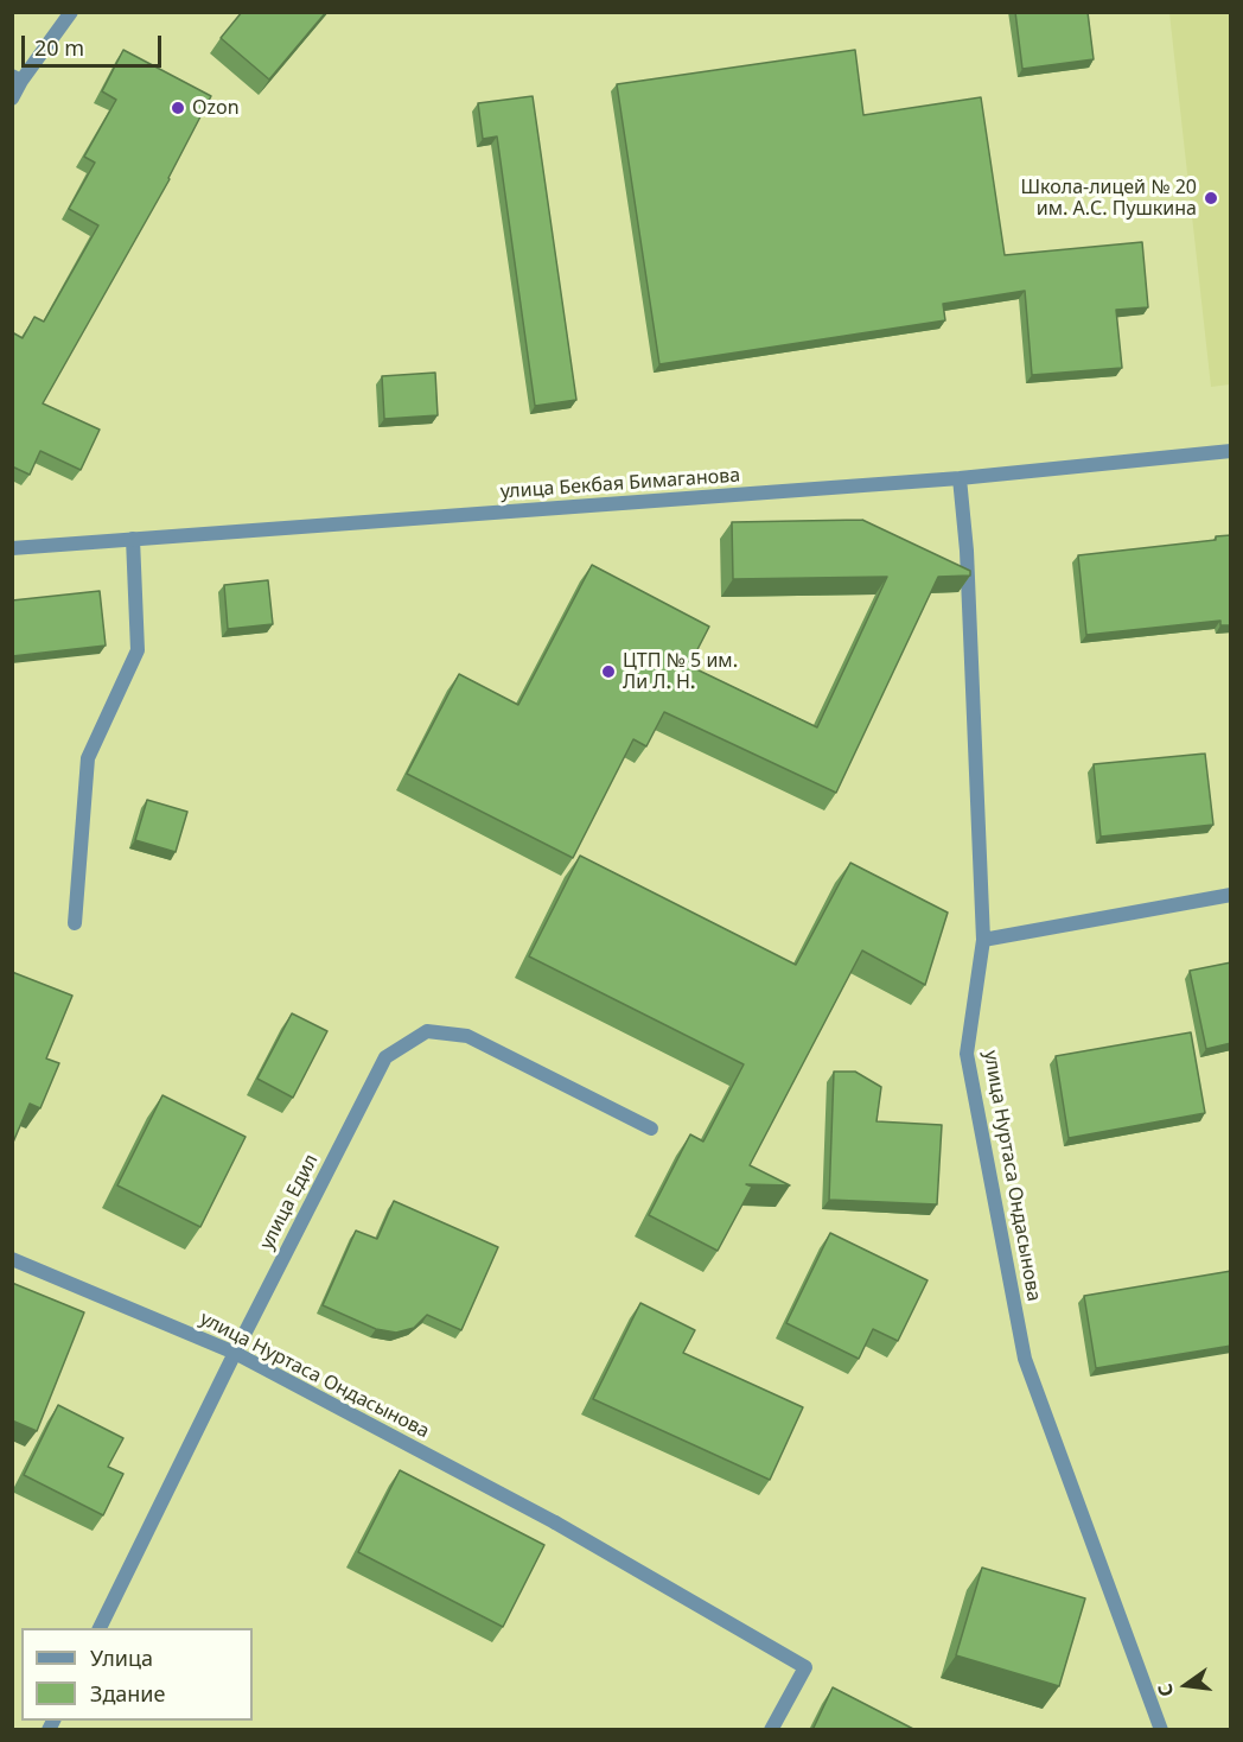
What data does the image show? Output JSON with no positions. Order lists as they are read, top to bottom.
{
  "streets": {
    "street": ["улица Бекбая Бимаганова", "улица Нуртаса Ондасынова", "улица Едил"]
  },
  "crossings": [
    ["улица Бекбая Бимаганова", "улица Нуртаса Ондасынова"],
    ["улица Нуртаса Ондасынова", "улица Едил"]
  ],
  "places": ["Ozon", "Школа-лицей № 20 им. А.С. Пушкина", "ЦТП № 5 им. Ли Л. Н."],
  "legend": ["Улица", "Здание"],
  "scale_bar": "20 m",
  "north": "left"
}
